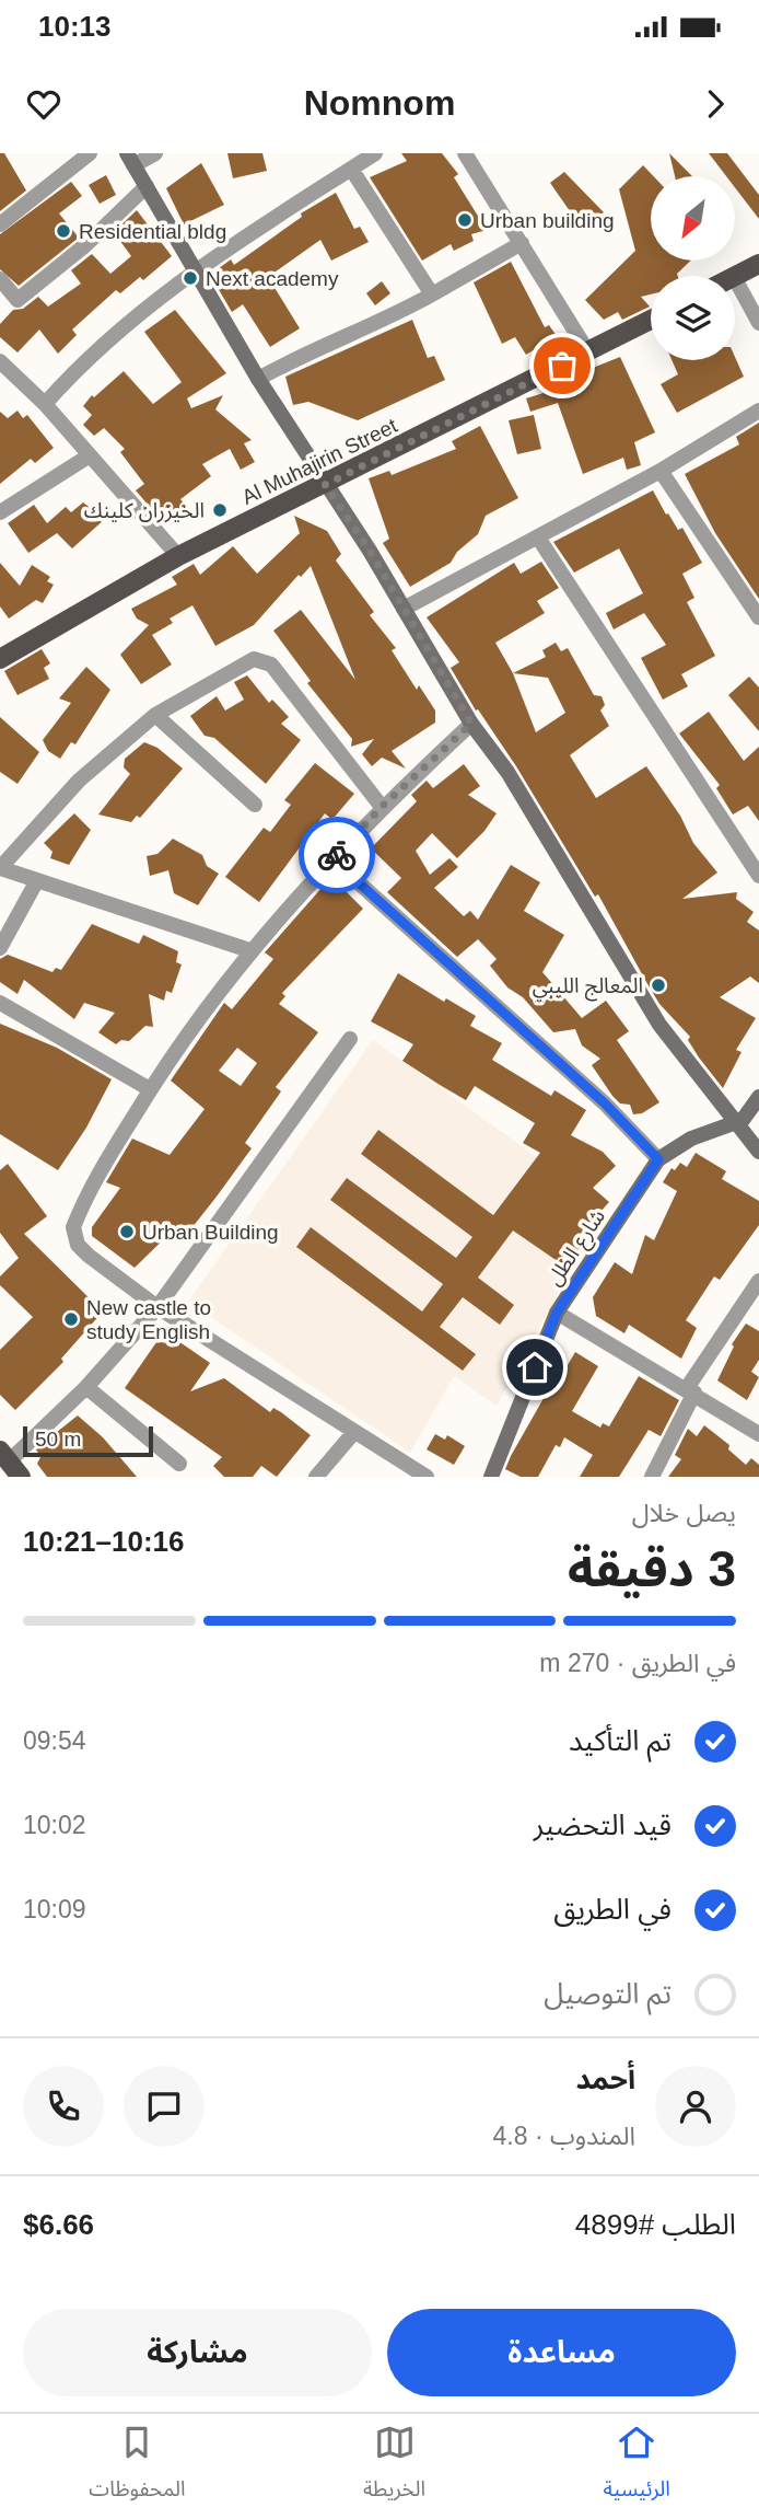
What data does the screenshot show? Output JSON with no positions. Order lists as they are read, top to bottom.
{
  "streets": {
    "main road": ["Al Muhajirin Street", "شارع الظل"]
  },
  "places": [
    "Urban building",
    "Residential bldg",
    "Next academy",
    "الخيزران كلينك",
    "المعالج الليبي",
    "Urban Building",
    "New castle to study English"
  ],
  "scale_bar": "50 m",
  "north": "bottom left",
  "page": {
    "status": "10:13",
    "header": "Nomnom",
    "scale": "50 m",
    "heading": ["3 دقيقة", "يصل خلال", "10:16–10:21"],
    "panel": [
      "أحمد",
      "المندوب · 4.8",
      "الطلب #4899",
      "$6.66"
    ],
    "bar": "في الطريق · 270 m",
    "list": [
      ["تم التأكيد", "09:54"],
      ["قيد التحضير", "10:02"],
      ["في الطريق", "10:09"],
      "تم التوصيل"
    ],
    "buttons": ["مساعدة", "مشاركة"],
    "tabs": ["الرئيسية", "الخريطة", "المحفوظات"]
  }
}
